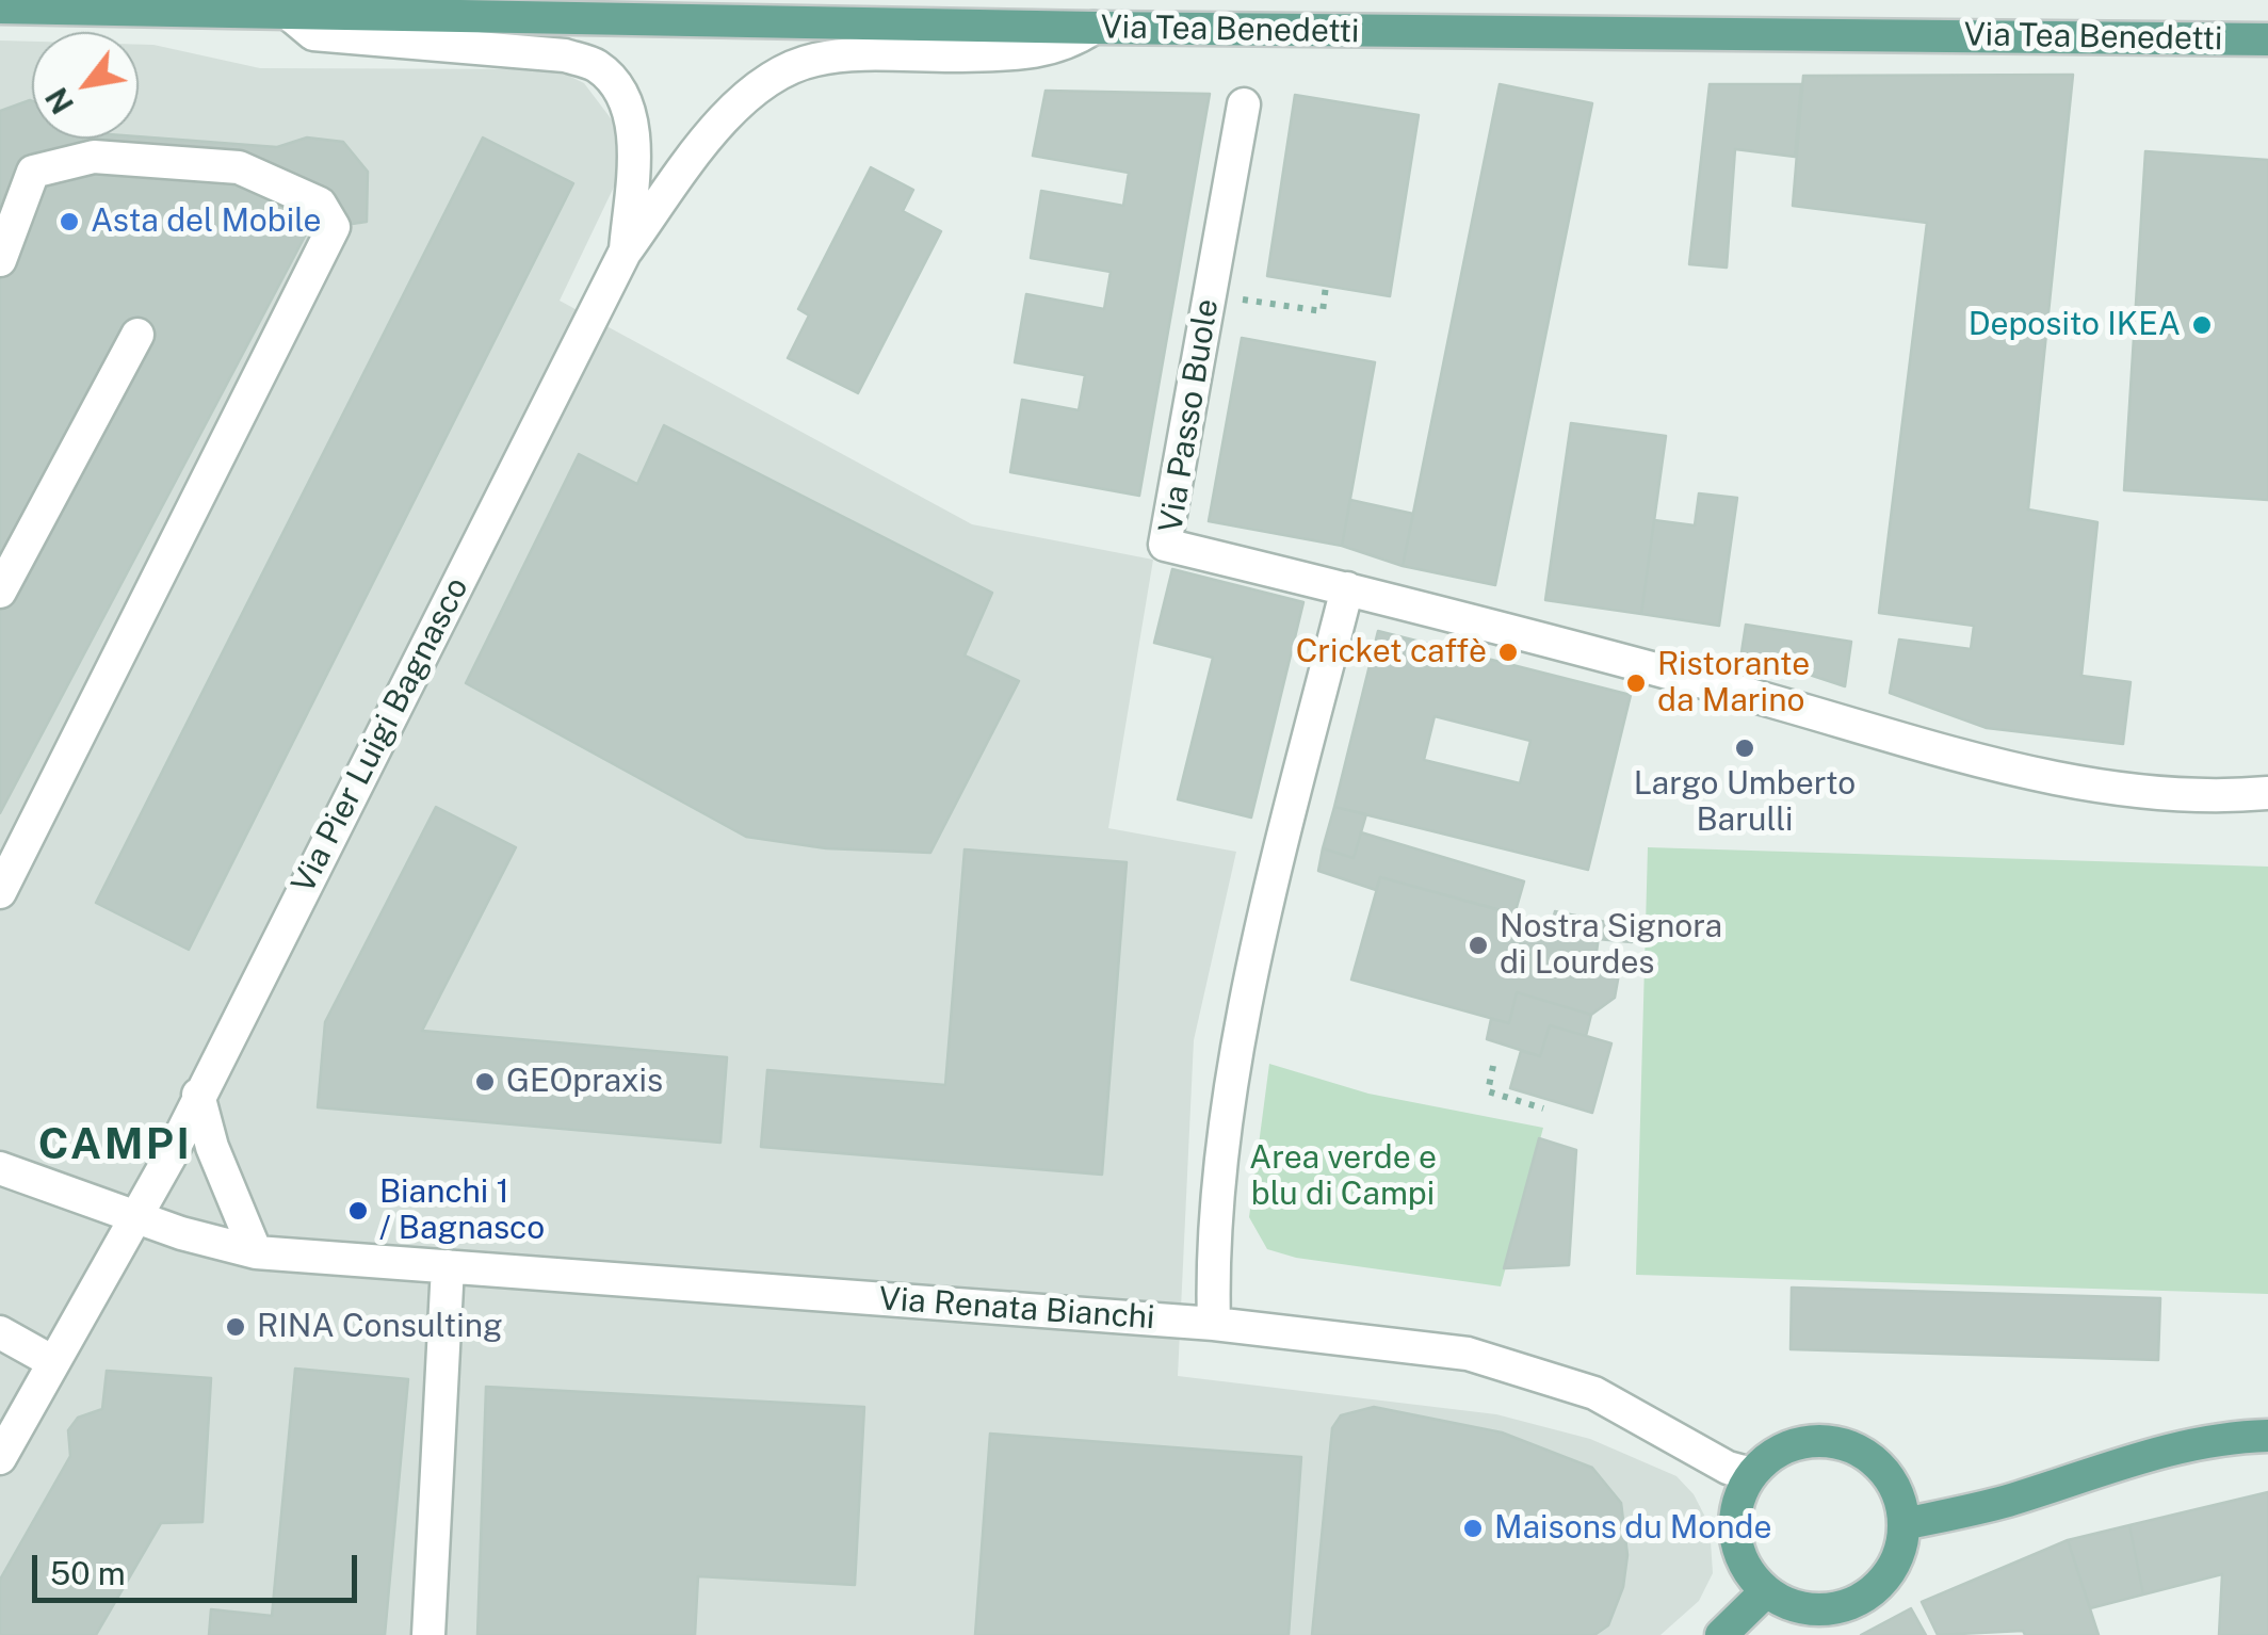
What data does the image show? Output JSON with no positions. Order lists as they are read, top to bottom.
{
  "streets": {
    "main road": ["Via Tea Benedetti"],
    "street": ["Via Passo Buole", "Via Pier Luigi Bagnasco", "Via Renata Bianchi"]
  },
  "crossings": [
    ["Via Tea Benedetti", "Via Pier Luigi Bagnasco"],
    ["Via Pier Luigi Bagnasco", "Via Renata Bianchi"]
  ],
  "districts": ["CAMPI"],
  "parks": ["Area verde e blu di Campi"],
  "places": [
    "Asta del Mobile",
    "Deposito IKEA",
    "Cricket caffè",
    "Ristorante da Marino",
    "Largo Umberto Barulli",
    "Nostra Signora di Lourdes",
    "GEOpraxis",
    "Bianchi 1 / Bagnasco",
    "RINA Consulting",
    "Maisons du Monde"
  ],
  "scale_bar": "50 m",
  "north": "bottom left"
}
